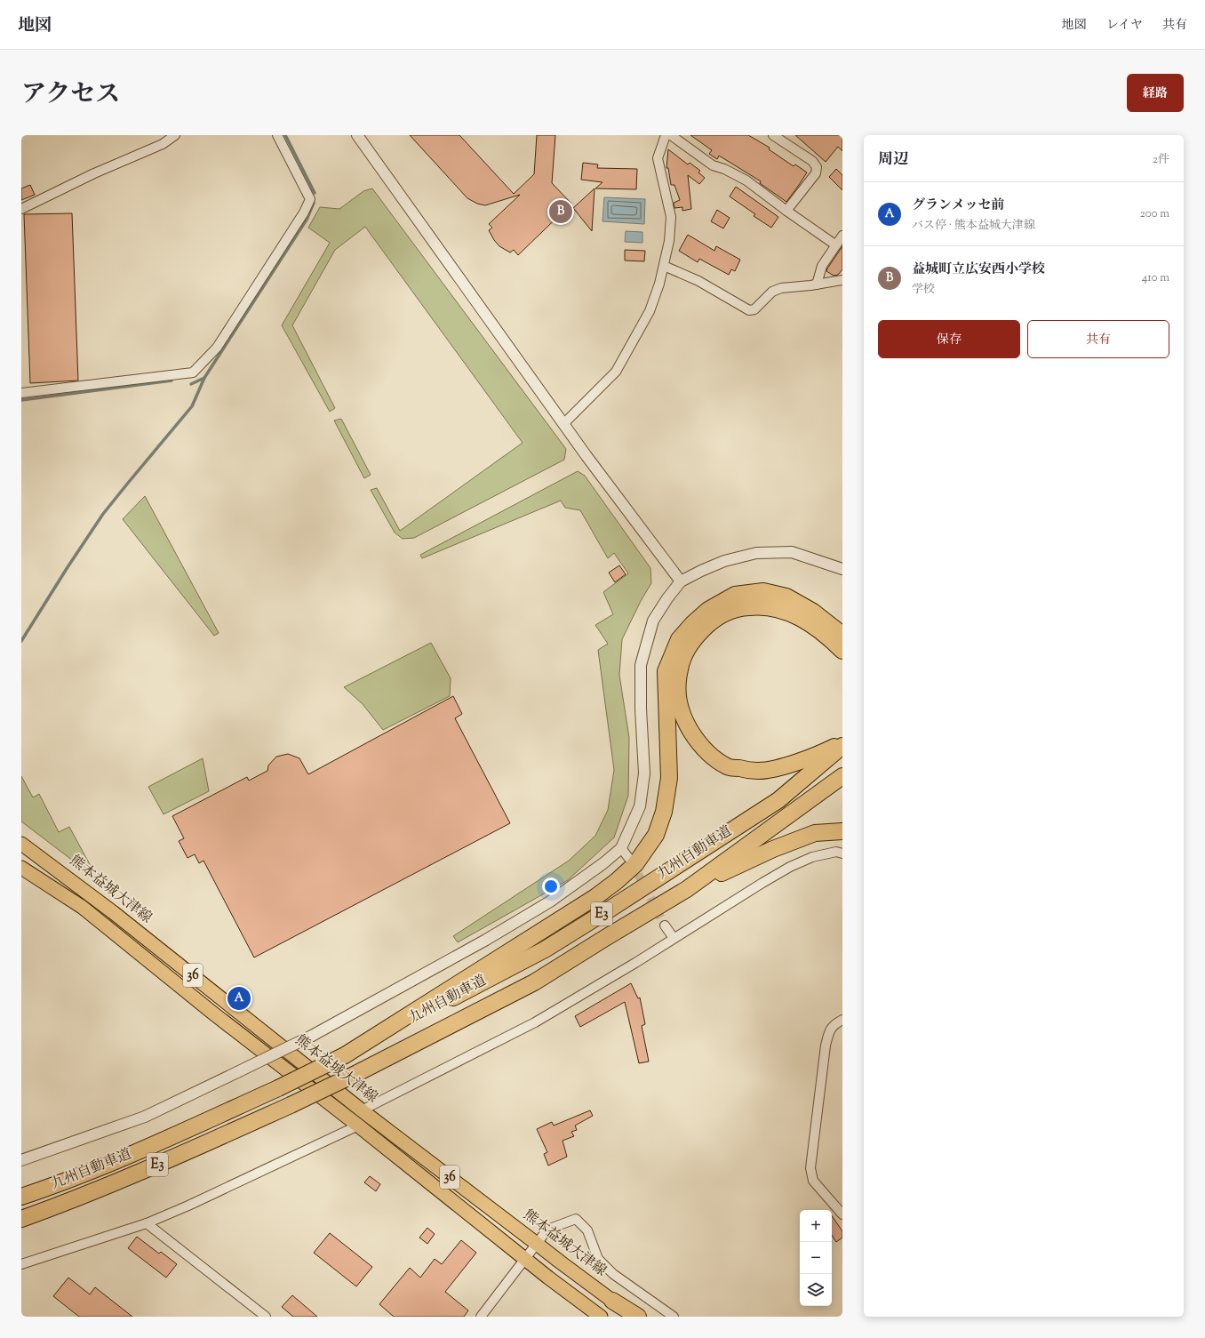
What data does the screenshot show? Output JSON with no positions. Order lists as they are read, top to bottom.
{
  "streets": {
    "highway": ["九州自動車道", "E3"],
    "main road": ["熊本益城大津線", "36"]
  },
  "page": {
    "header": "地図",
    "nav": ["地図", "レイヤ", "共有"],
    "title": "アクセス",
    "buttons": [
      "経路",
      ["保存", "共有"]
    ],
    "heading": ["周辺", "2件"],
    "list": [
      {
        "mark": "A",
        "name": "グランメッセ前",
        "note": "バス停 · 熊本益城大津線",
        "value": "200 m"
      },
      {
        "mark": "B",
        "name": "益城町立広安西小学校",
        "note": "学校",
        "value": "410 m"
      }
    ],
    "pins": ["B", "A"],
    "map_buttons": ["+", "−"]
  }
}
